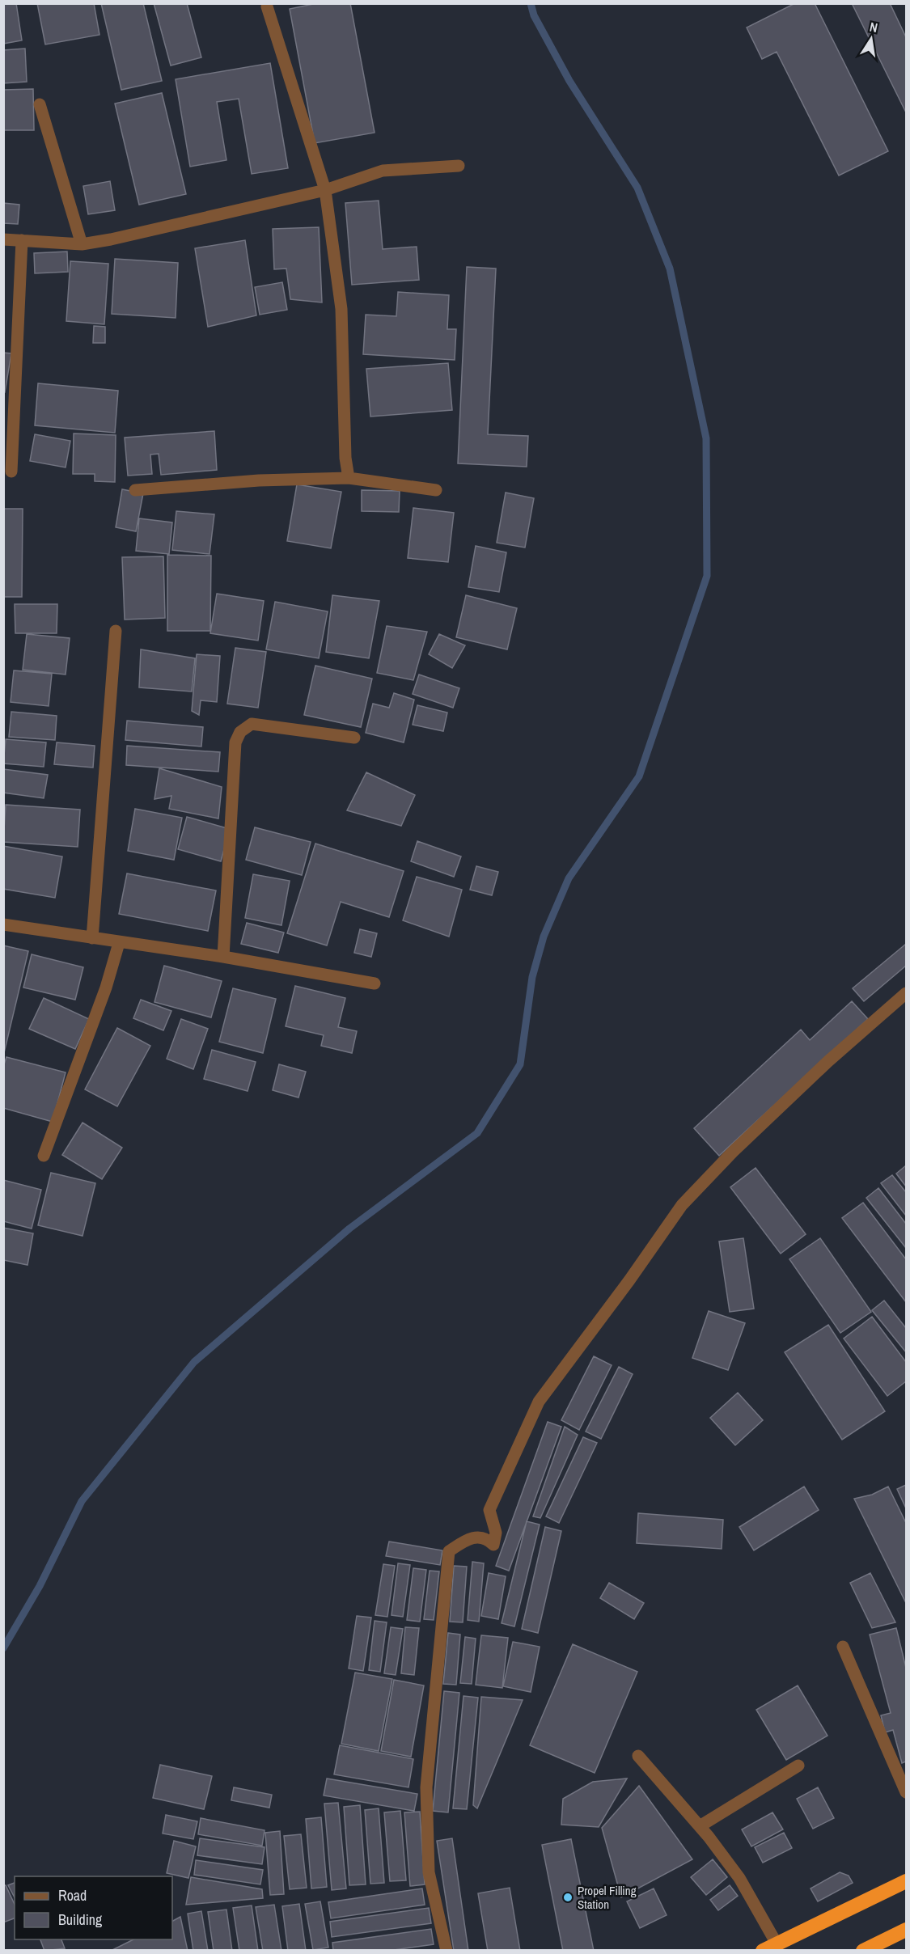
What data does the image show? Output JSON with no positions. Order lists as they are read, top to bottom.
{
  "places": ["Propel Filling Station"],
  "legend": ["Road", "Building"],
  "north": "top"
}
